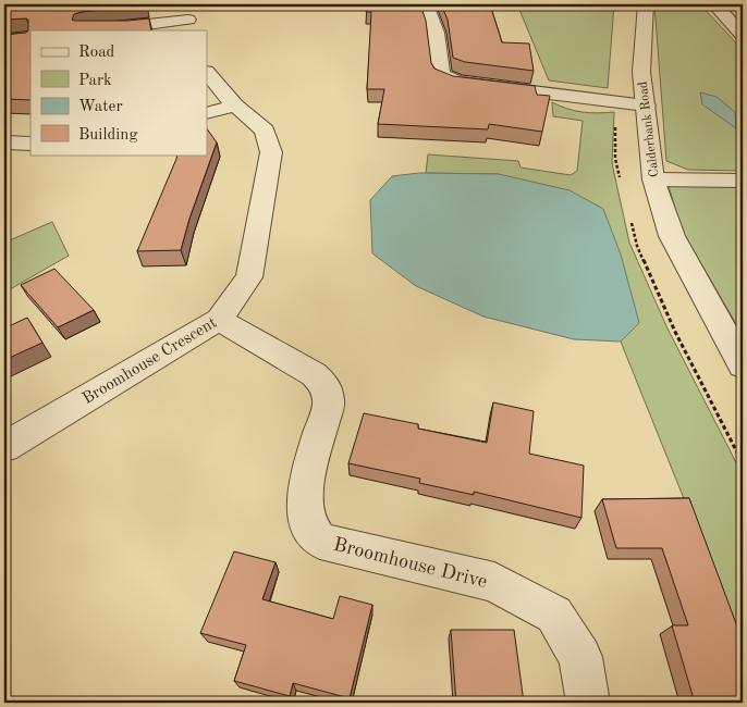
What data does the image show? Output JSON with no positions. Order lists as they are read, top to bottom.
{
  "streets": {
    "street": ["Calderbank Road", "Broomhouse Crescent", "Broomhouse Drive"]
  },
  "crossings": [
    ["Broomhouse Crescent", "Broomhouse Drive"]
  ],
  "legend": [
    "Road",
    "Park",
    "Water",
    "Building"
  ]
}
